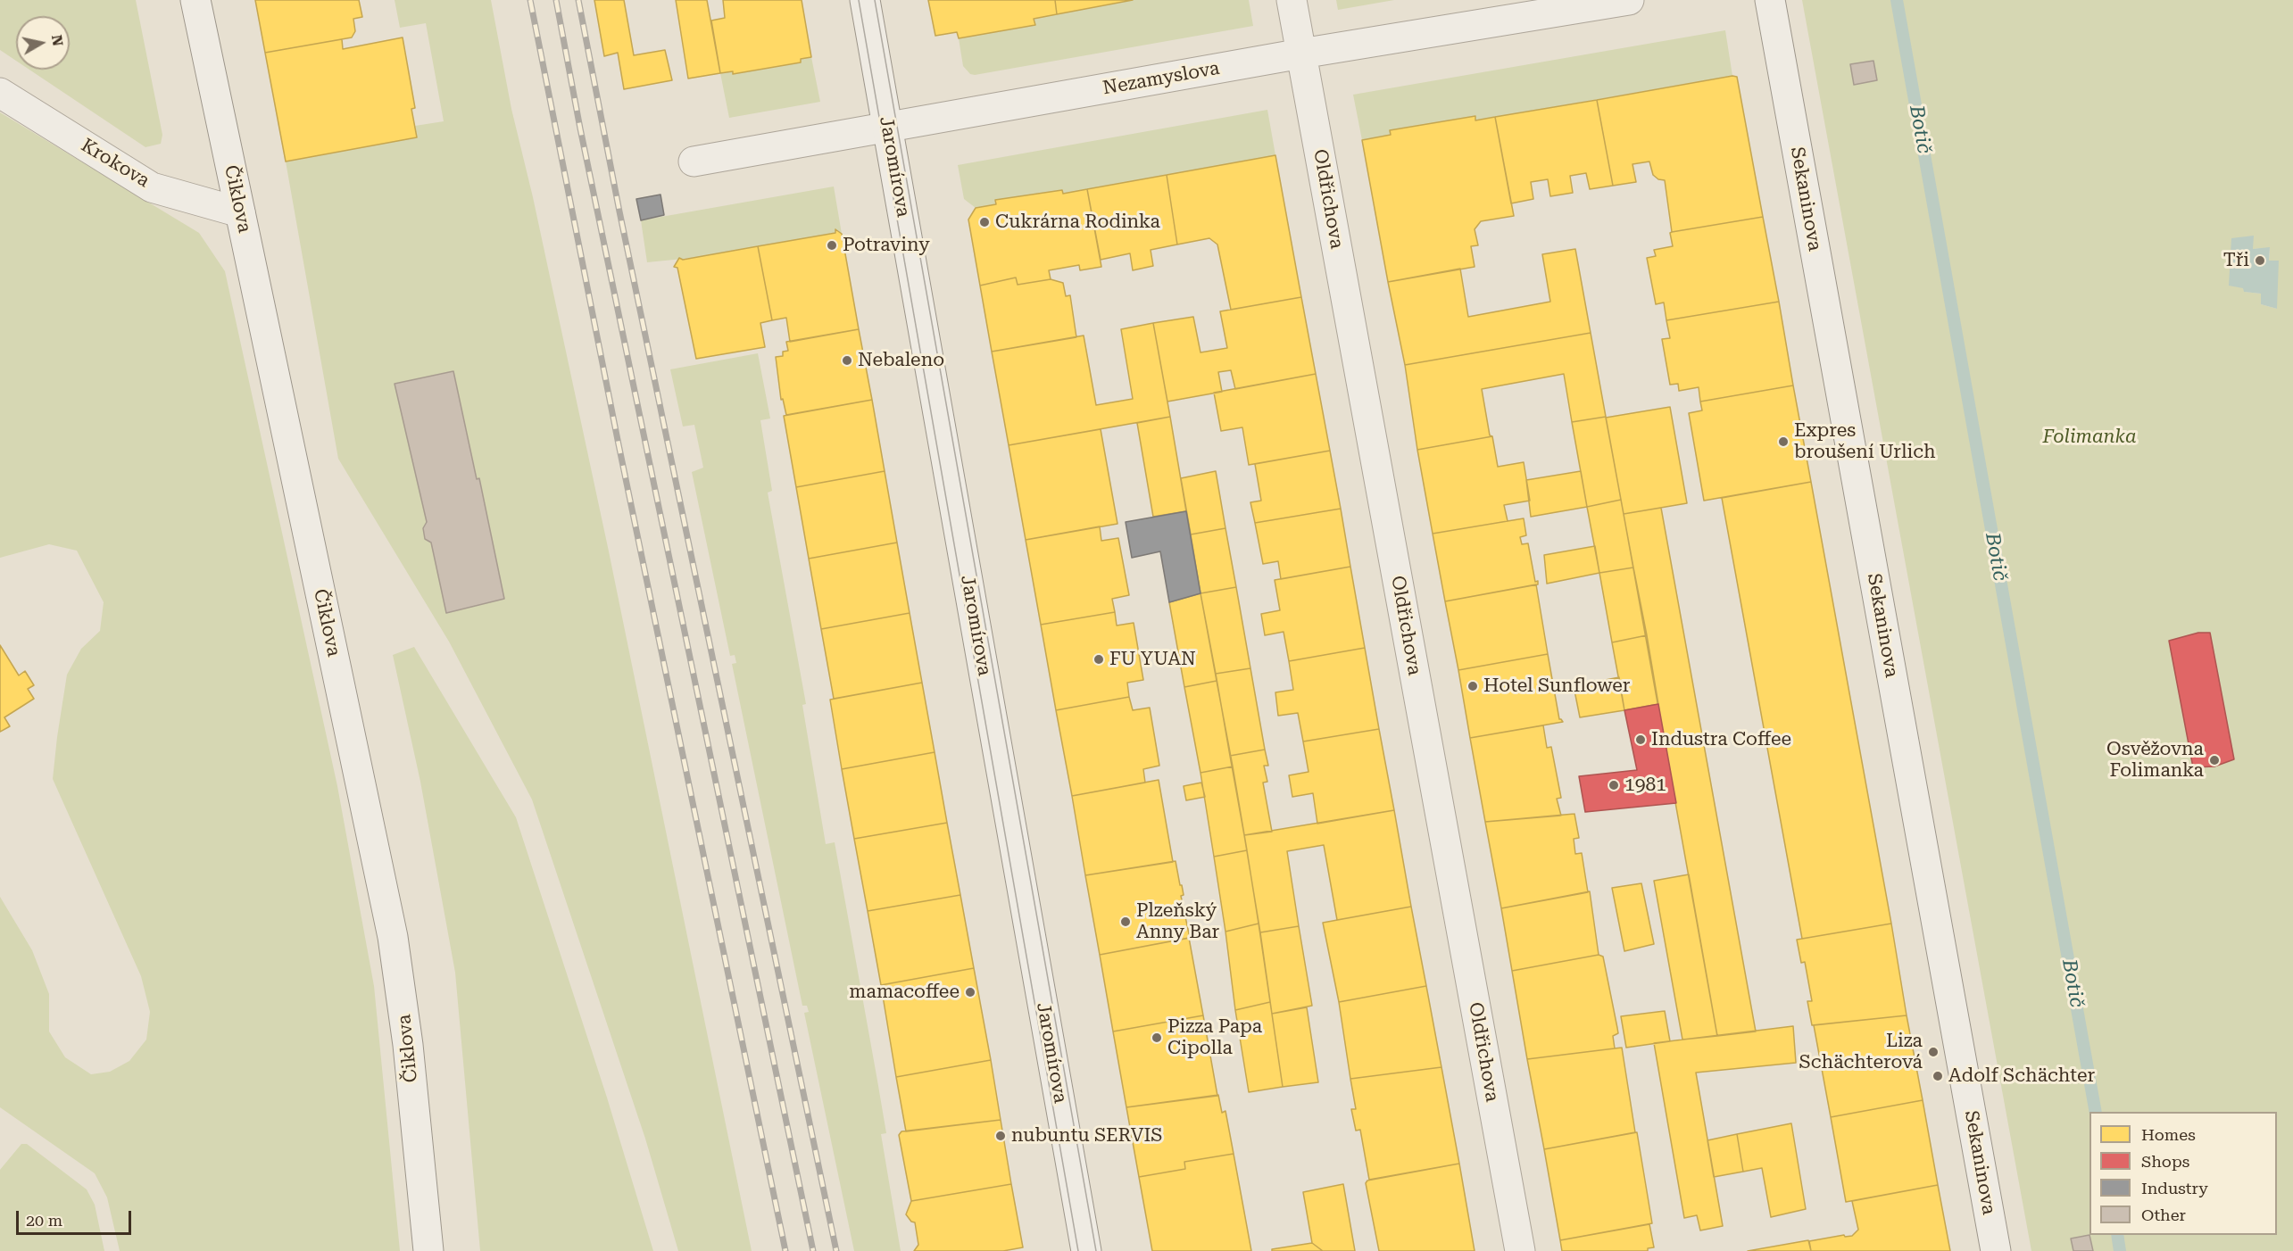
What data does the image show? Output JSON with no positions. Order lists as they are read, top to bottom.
{
  "streets": {
    "street": [
      "Nezamyslova",
      "Krokova",
      "Jaromírova",
      "Čiklova",
      "Oldřichova",
      "Sekaninova"
    ]
  },
  "crossings": [
    ["Nezamyslova", "Jaromírova"],
    ["Nezamyslova", "Oldřichova"],
    ["Krokova", "Čiklova"]
  ],
  "water": ["Botič"],
  "parks": ["Folimanka"],
  "places": [
    "Cukrárna Rodinka",
    "Potraviny",
    "Tři",
    "Nebaleno",
    "Expres broušení Urlich",
    "FU YUAN",
    "Hotel Sunflower",
    "Industra Coffee",
    "Osvěžovna Folimanka",
    "1981",
    "Plzeňský Anny Bar",
    "mamacoffee",
    "Pizza Papa Cipolla",
    "Liza Schӓchterová",
    "Adolf Schӓchter",
    "nubuntu SERVIS"
  ],
  "legend": [
    "Homes",
    "Shops",
    "Industry",
    "Other"
  ],
  "scale_bar": "20 m",
  "north": "right"
}
